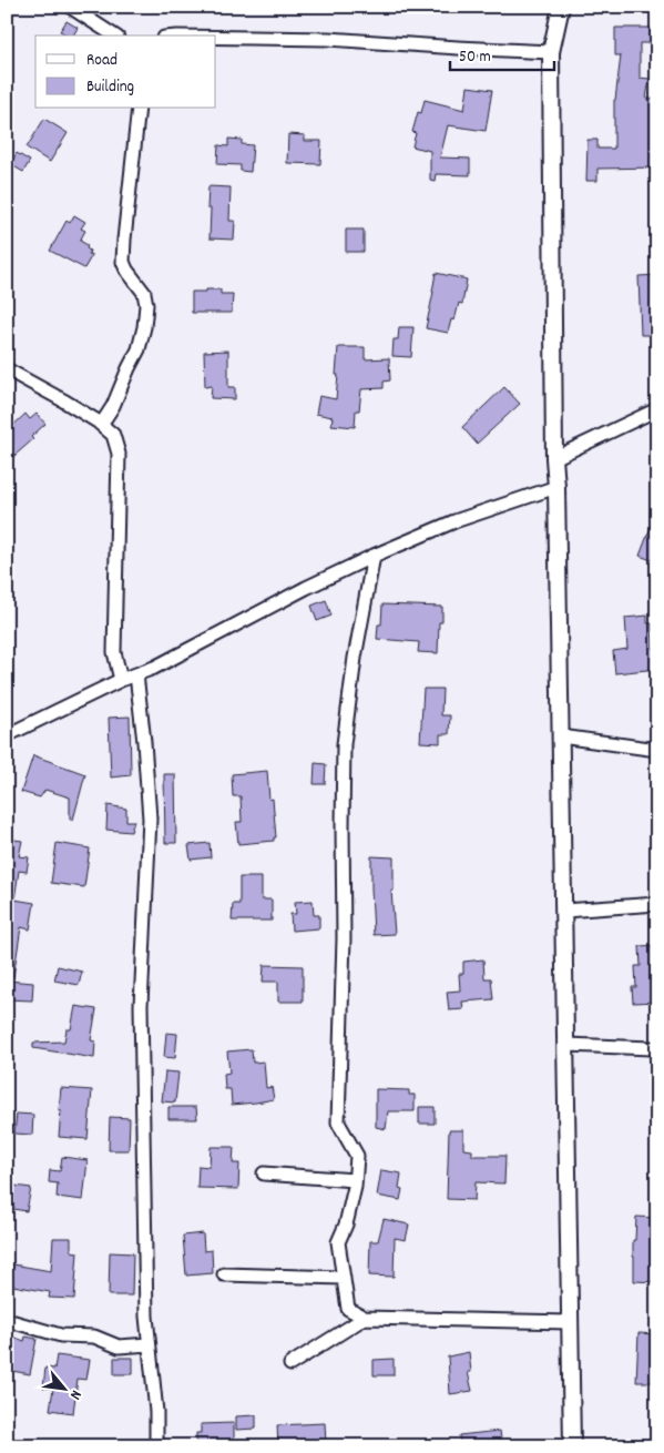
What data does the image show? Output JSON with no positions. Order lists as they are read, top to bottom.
{
  "legend": ["Road", "Building"],
  "scale_bar": "50 m",
  "north": "bottom right"
}
